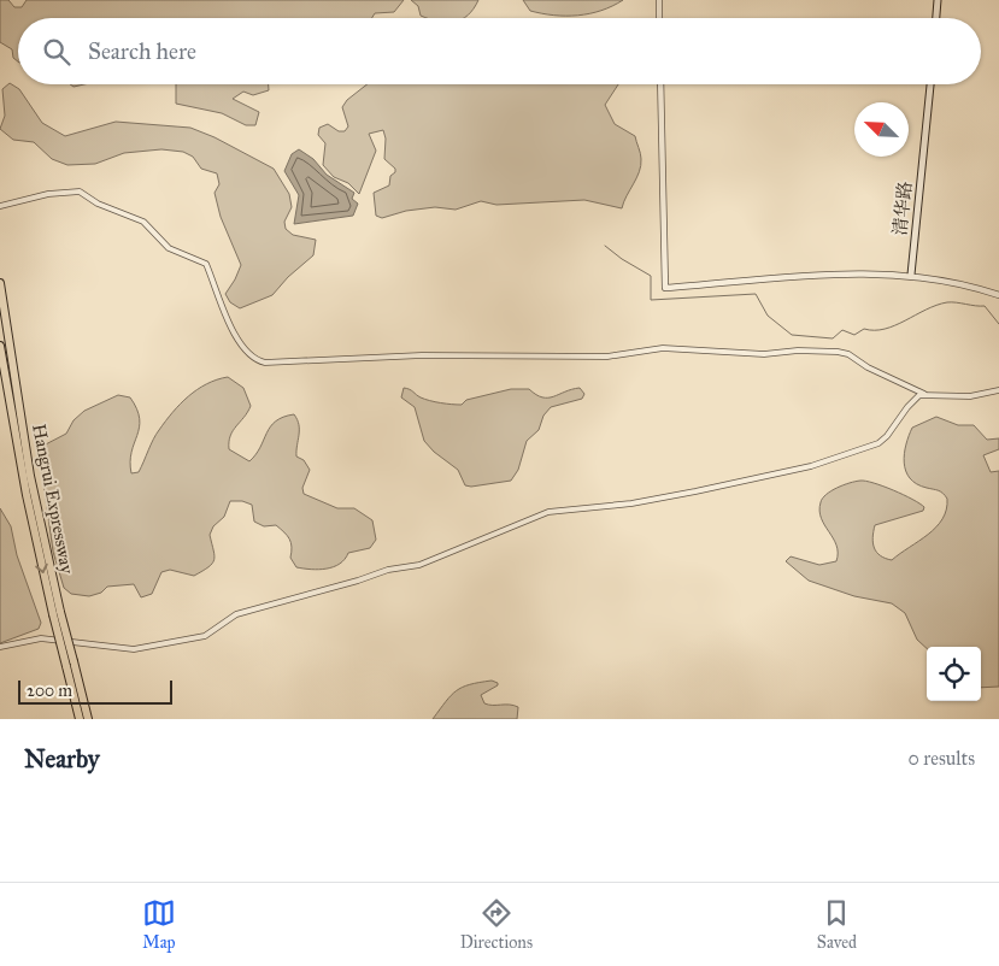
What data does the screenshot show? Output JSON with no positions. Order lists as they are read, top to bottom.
{
  "streets": {
    "highway": ["Hangrui Expressway"],
    "main road": ["清华路"]
  },
  "scale_bar": "200 m",
  "north": "top left",
  "page": {
    "search": "Search here",
    "scale": "200 m",
    "heading": ["Nearby", "0 results"],
    "nav": ["Map", "Directions", "Saved"]
  }
}
